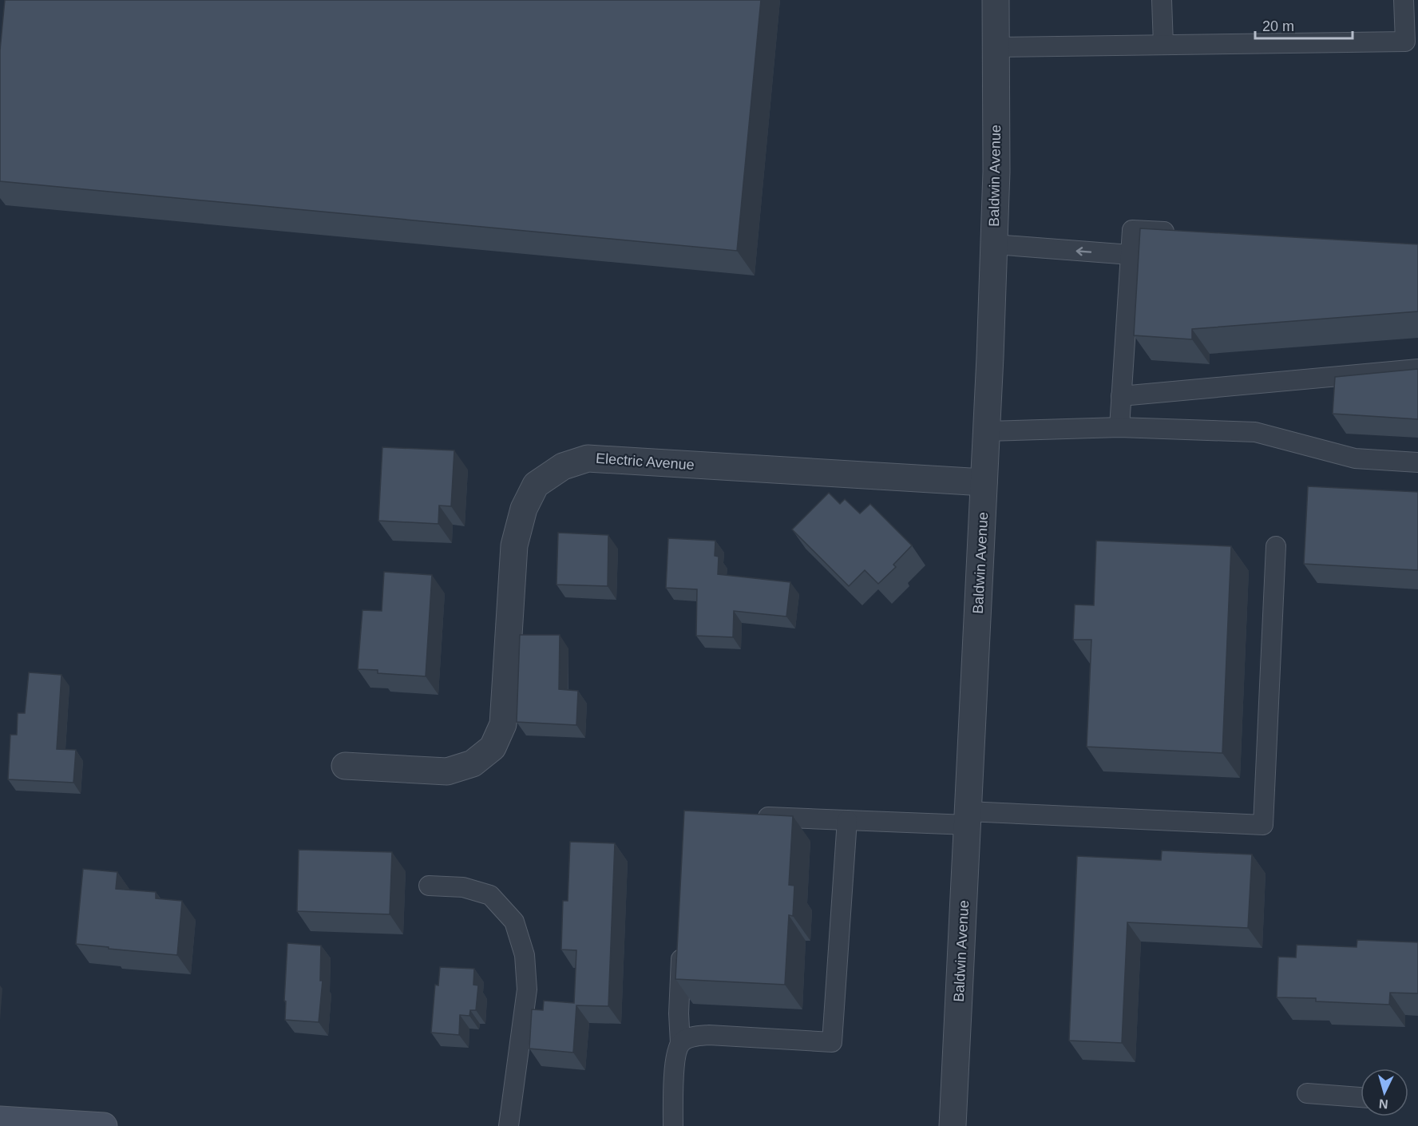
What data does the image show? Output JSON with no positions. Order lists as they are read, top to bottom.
{
  "streets": {
    "street": ["Baldwin Avenue", "Electric Avenue"]
  },
  "crossings": [
    ["Baldwin Avenue", "Electric Avenue"]
  ],
  "scale_bar": "20 m",
  "north": "bottom"
}
